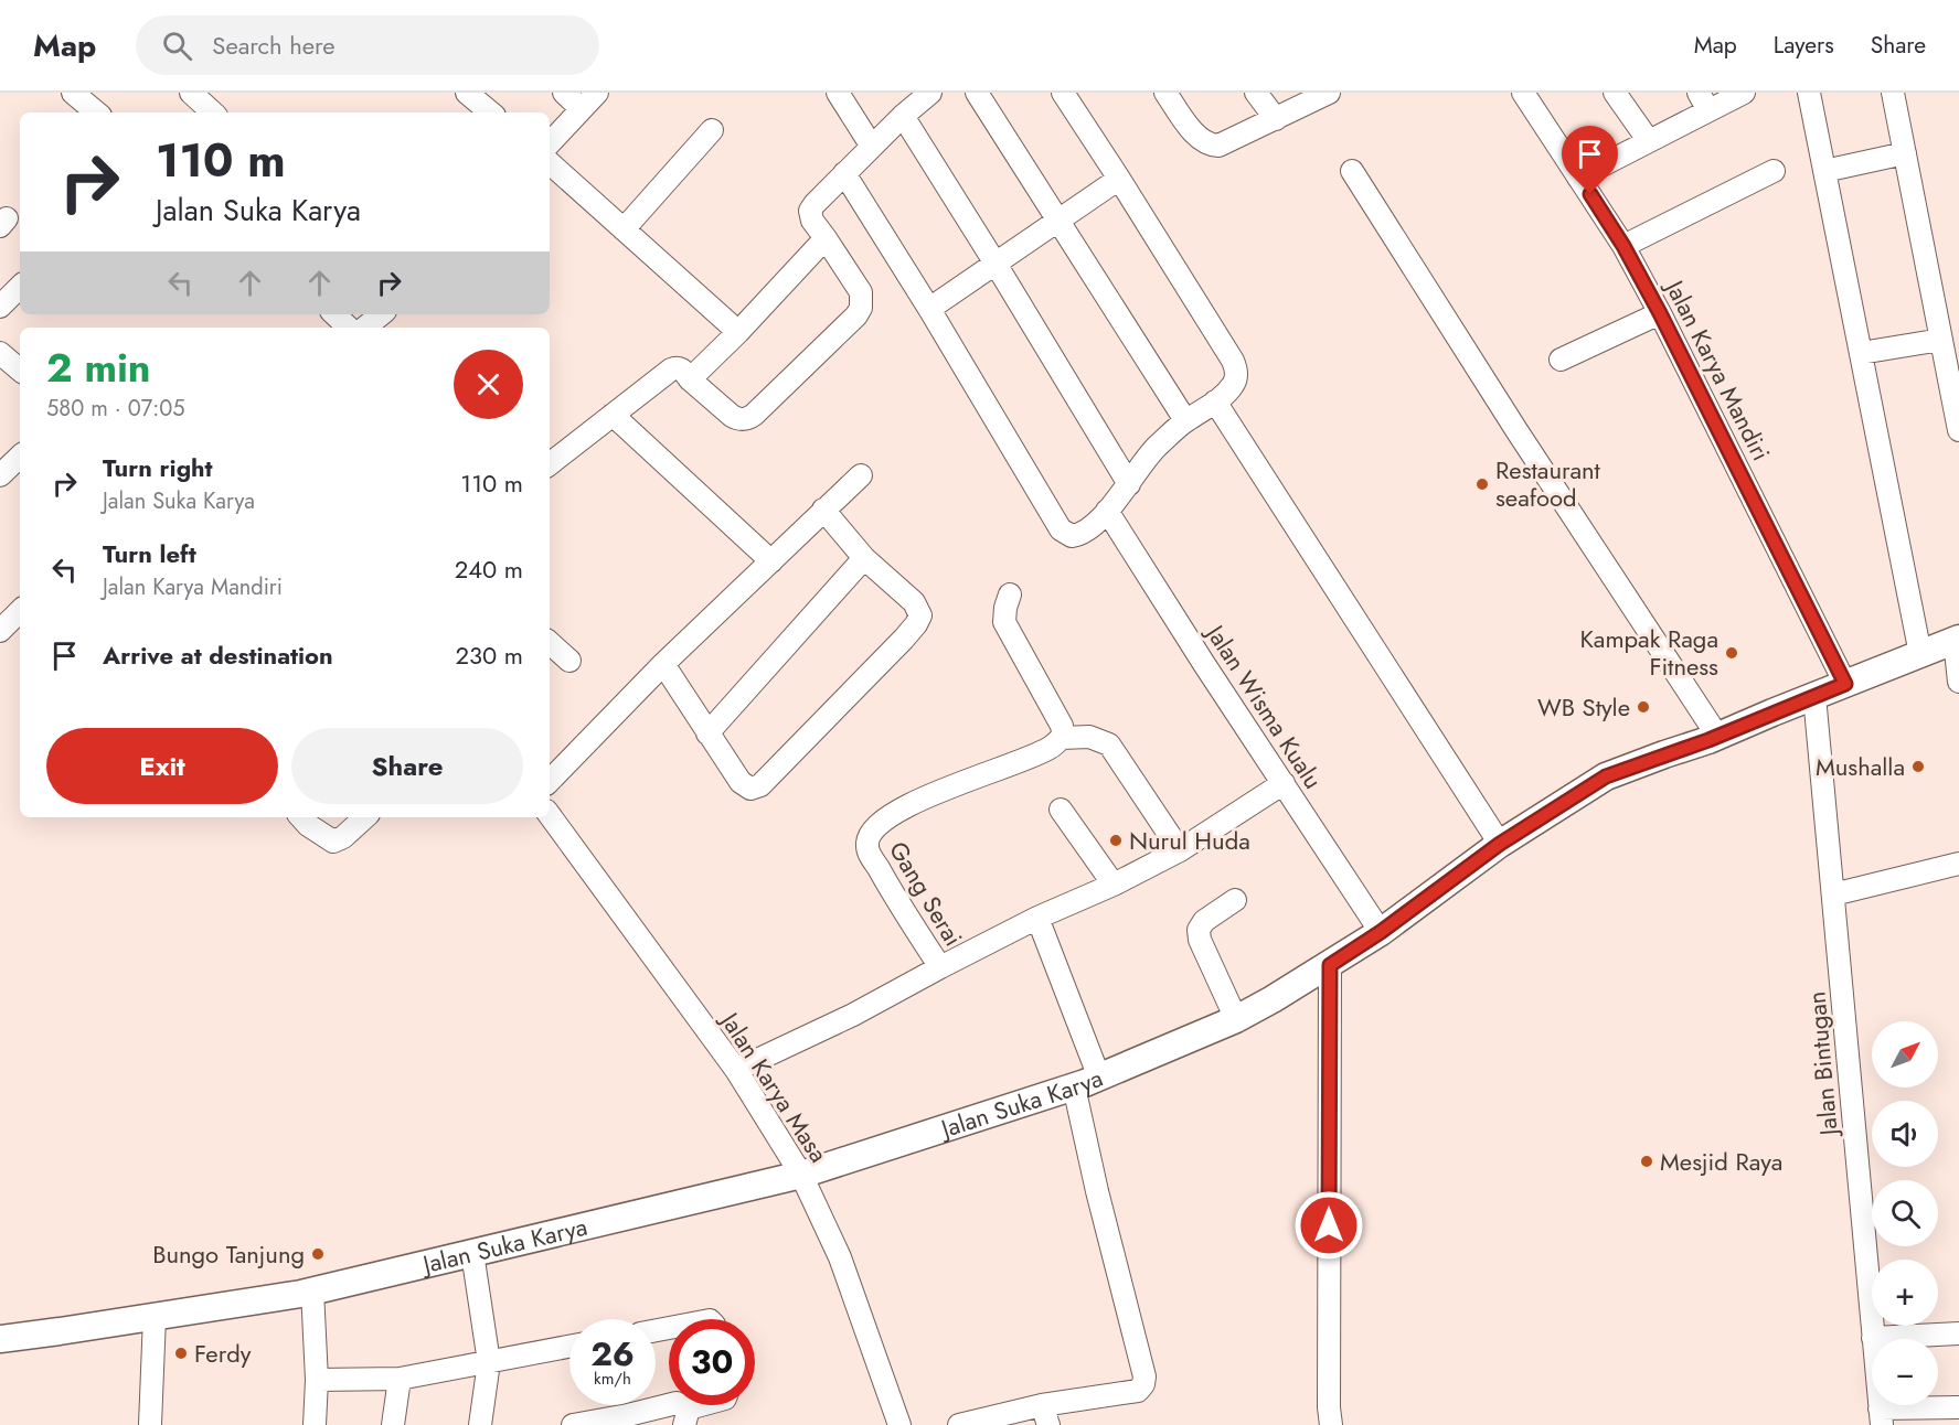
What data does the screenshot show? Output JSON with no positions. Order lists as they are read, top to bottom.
{
  "streets": {
    "main road": ["Jalan Suka Karya"],
    "street": [
      "Jalan Karya Mandiri",
      "Jalan Wisma Kualu",
      "Gang Serai",
      "Jalan Bintugan",
      "Jalan Karya Masa"
    ]
  },
  "crossings": [
    ["Jalan Karya Mandiri", "Jalan Suka Karya"],
    ["Jalan Wisma Kualu", "Jalan Suka Karya"],
    ["Gang Serai", "Jalan Karya Masa"],
    ["Jalan Bintugan", "Jalan Suka Karya"],
    ["Jalan Karya Masa", "Jalan Suka Karya"]
  ],
  "places": [
    "Restaurant seafood",
    "Kampak Raga Fitness",
    "WB Style",
    "Mushalla",
    "Nurul Huda",
    "Mesjid Raya",
    "Bungo Tanjung",
    "Ferdy"
  ],
  "north": "top right",
  "page": {
    "header": "Map",
    "search": "Search here",
    "nav": ["Map", "Layers", "Share"],
    "turn": ["110 m", "Jalan Suka Karya"],
    "heading": ["2 min", "580 m · 07:05"],
    "list": [
      {
        "name": "Turn right",
        "note": "Jalan Suka Karya",
        "value": "110 m"
      },
      {
        "name": "Turn left",
        "note": "Jalan Karya Mandiri",
        "value": "240 m"
      },
      {
        "name": "Arrive at destination",
        "value": "230 m"
      }
    ],
    "buttons": ["Exit", "Share"],
    "map_buttons": ["+", "−"],
    "speed": "26 km/h",
    "limit": "30"
  }
}
